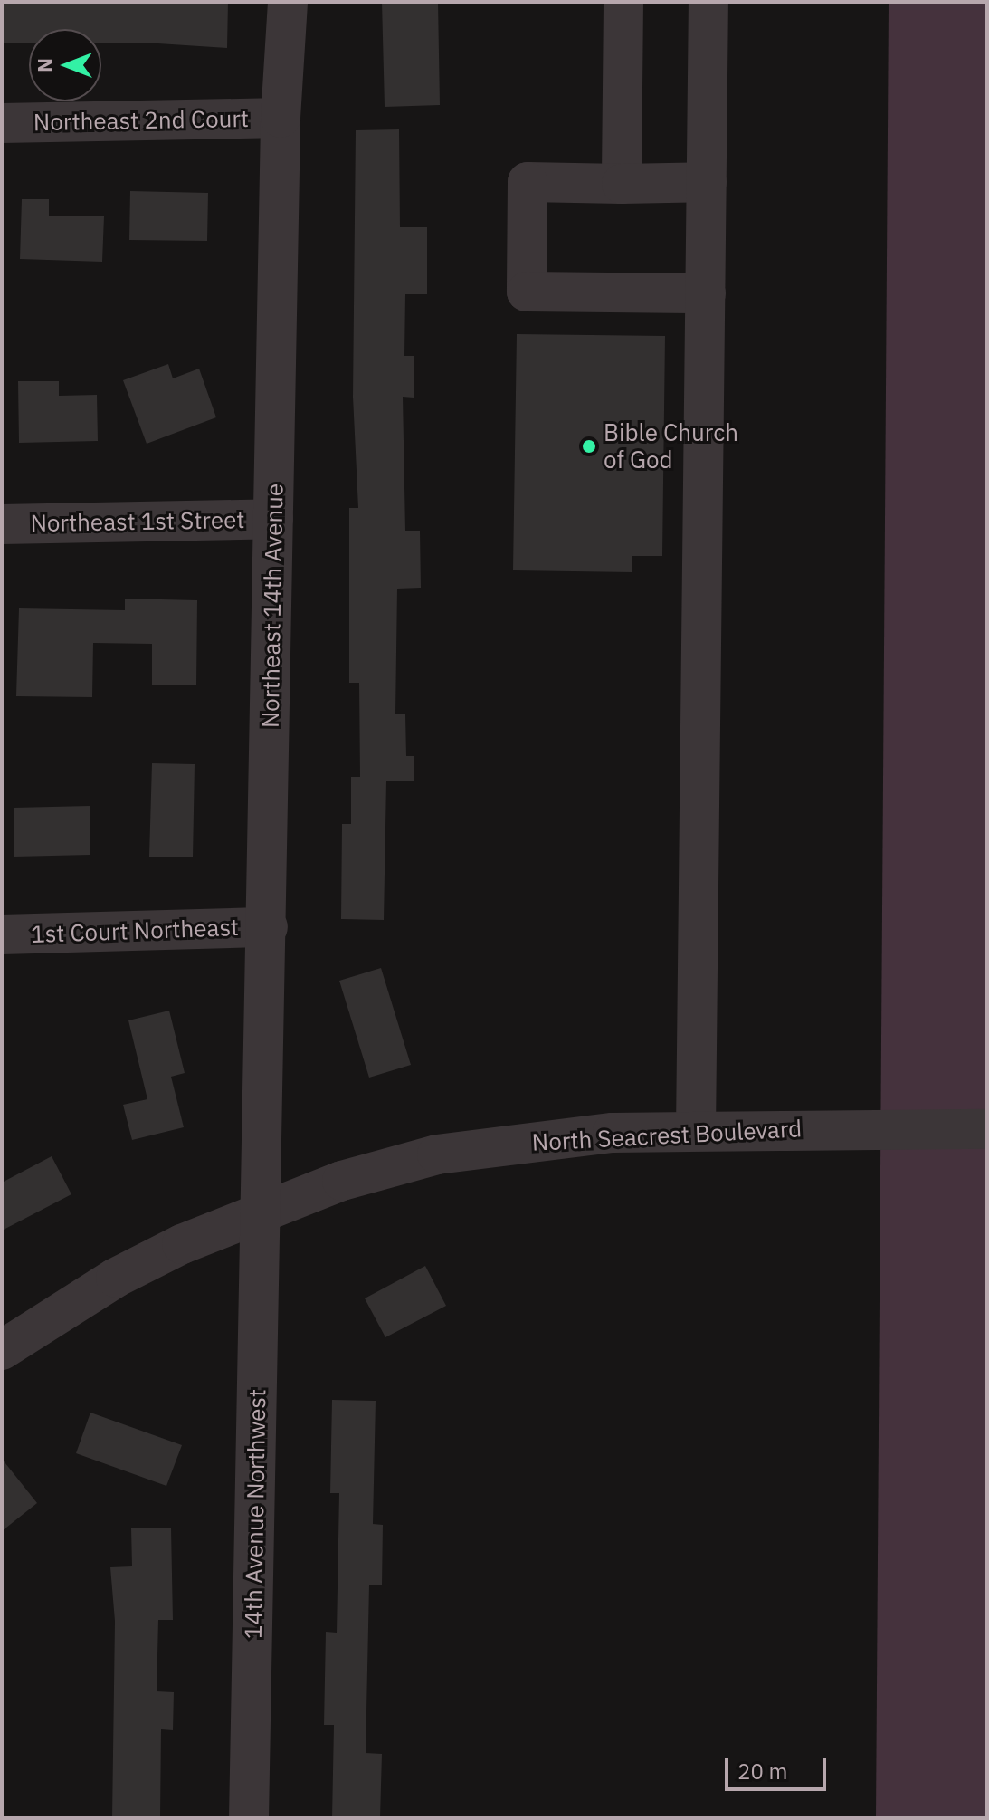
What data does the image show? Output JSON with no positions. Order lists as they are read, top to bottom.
{
  "streets": {
    "street": [
      "Northeast 2nd Court",
      "Northeast 1st Street",
      "Northeast 14th Avenue",
      "1st Court Northeast",
      "North Seacrest Boulevard",
      "14th Avenue Northwest"
    ]
  },
  "crossings": [
    ["Northeast 2nd Court", "Northeast 14th Avenue"],
    ["Northeast 1st Street", "Northeast 14th Avenue"],
    ["Northeast 14th Avenue", "1st Court Northeast"],
    ["Northeast 14th Avenue", "North Seacrest Boulevard"],
    ["Northeast 14th Avenue", "14th Avenue Northwest"],
    ["North Seacrest Boulevard", "14th Avenue Northwest"]
  ],
  "places": ["Bible Church of God"],
  "scale_bar": "20 m",
  "north": "left"
}
